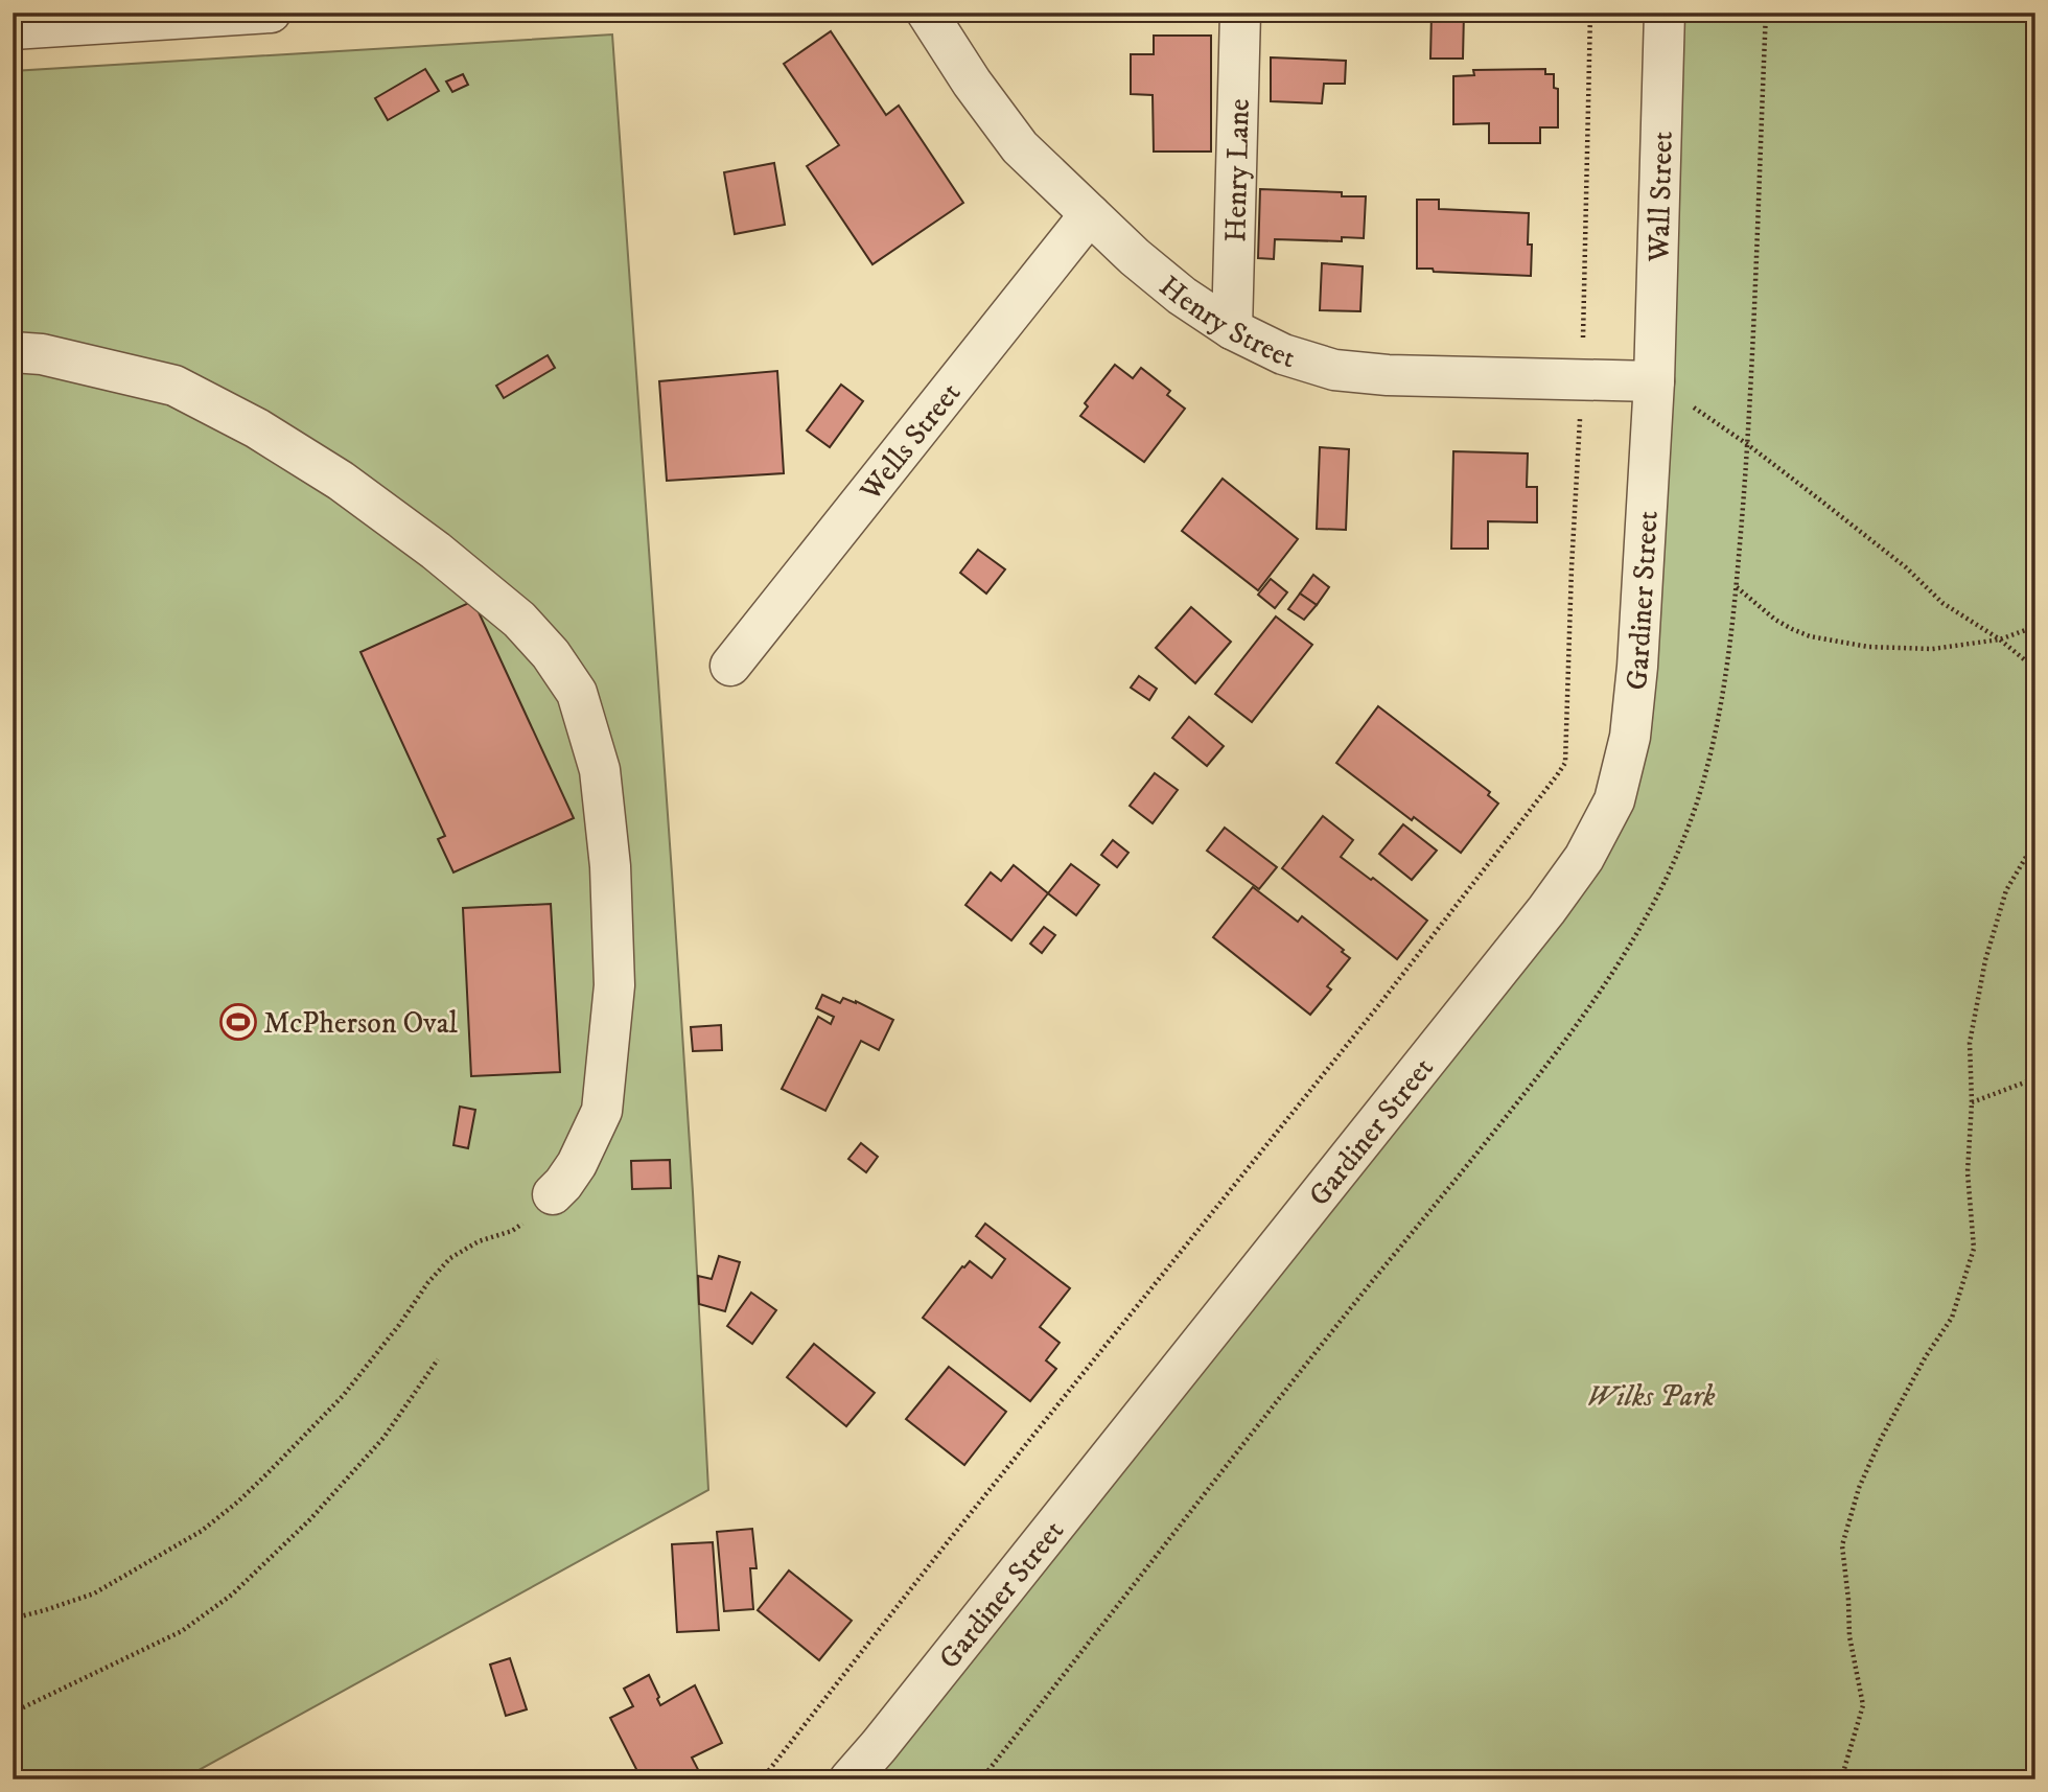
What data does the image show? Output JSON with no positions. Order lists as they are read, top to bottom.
{
  "streets": {
    "street": [
      "Henry Lane",
      "Wall Street",
      "Henry Street",
      "Wells Street",
      "Gardiner Street"
    ]
  },
  "crossings": [
    ["Henry Lane", "Henry Street"],
    ["Wall Street", "Henry Street"],
    ["Wall Street", "Gardiner Street"],
    ["Henry Street", "Wells Street"],
    ["Henry Street", "Gardiner Street"]
  ],
  "parks": ["Wilks Park"],
  "places": {
    "sports": ["McPherson Oval"]
  }
}
